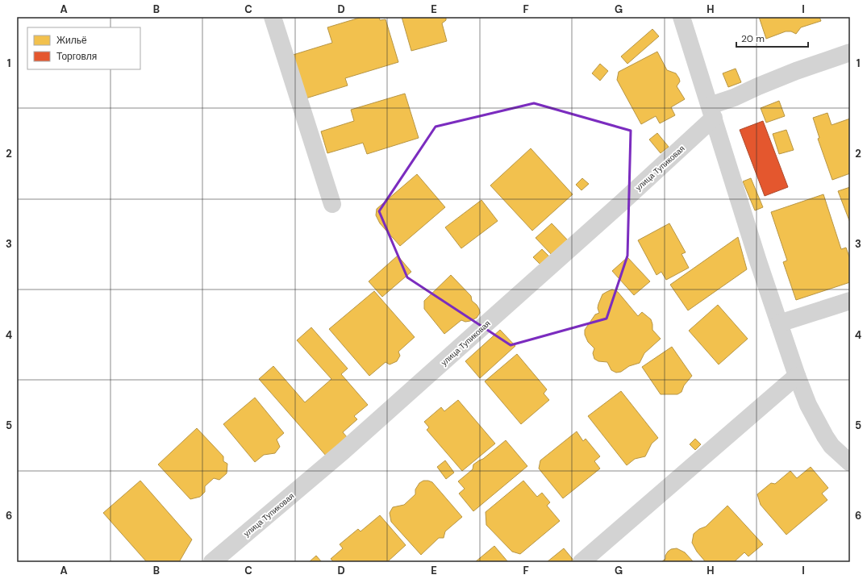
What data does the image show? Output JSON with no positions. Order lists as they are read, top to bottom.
{
  "streets": {
    "street": ["улица Тупиковая"]
  },
  "legend": ["Жильё", "Торговля"],
  "scale_bar": "20 m",
  "grid": {
    "columns": [
      "A",
      "B",
      "C",
      "D",
      "E",
      "F",
      "G",
      "H",
      "I"
    ],
    "rows": [
      "1",
      "2",
      "3",
      "4",
      "5",
      "6"
    ]
  }
}
